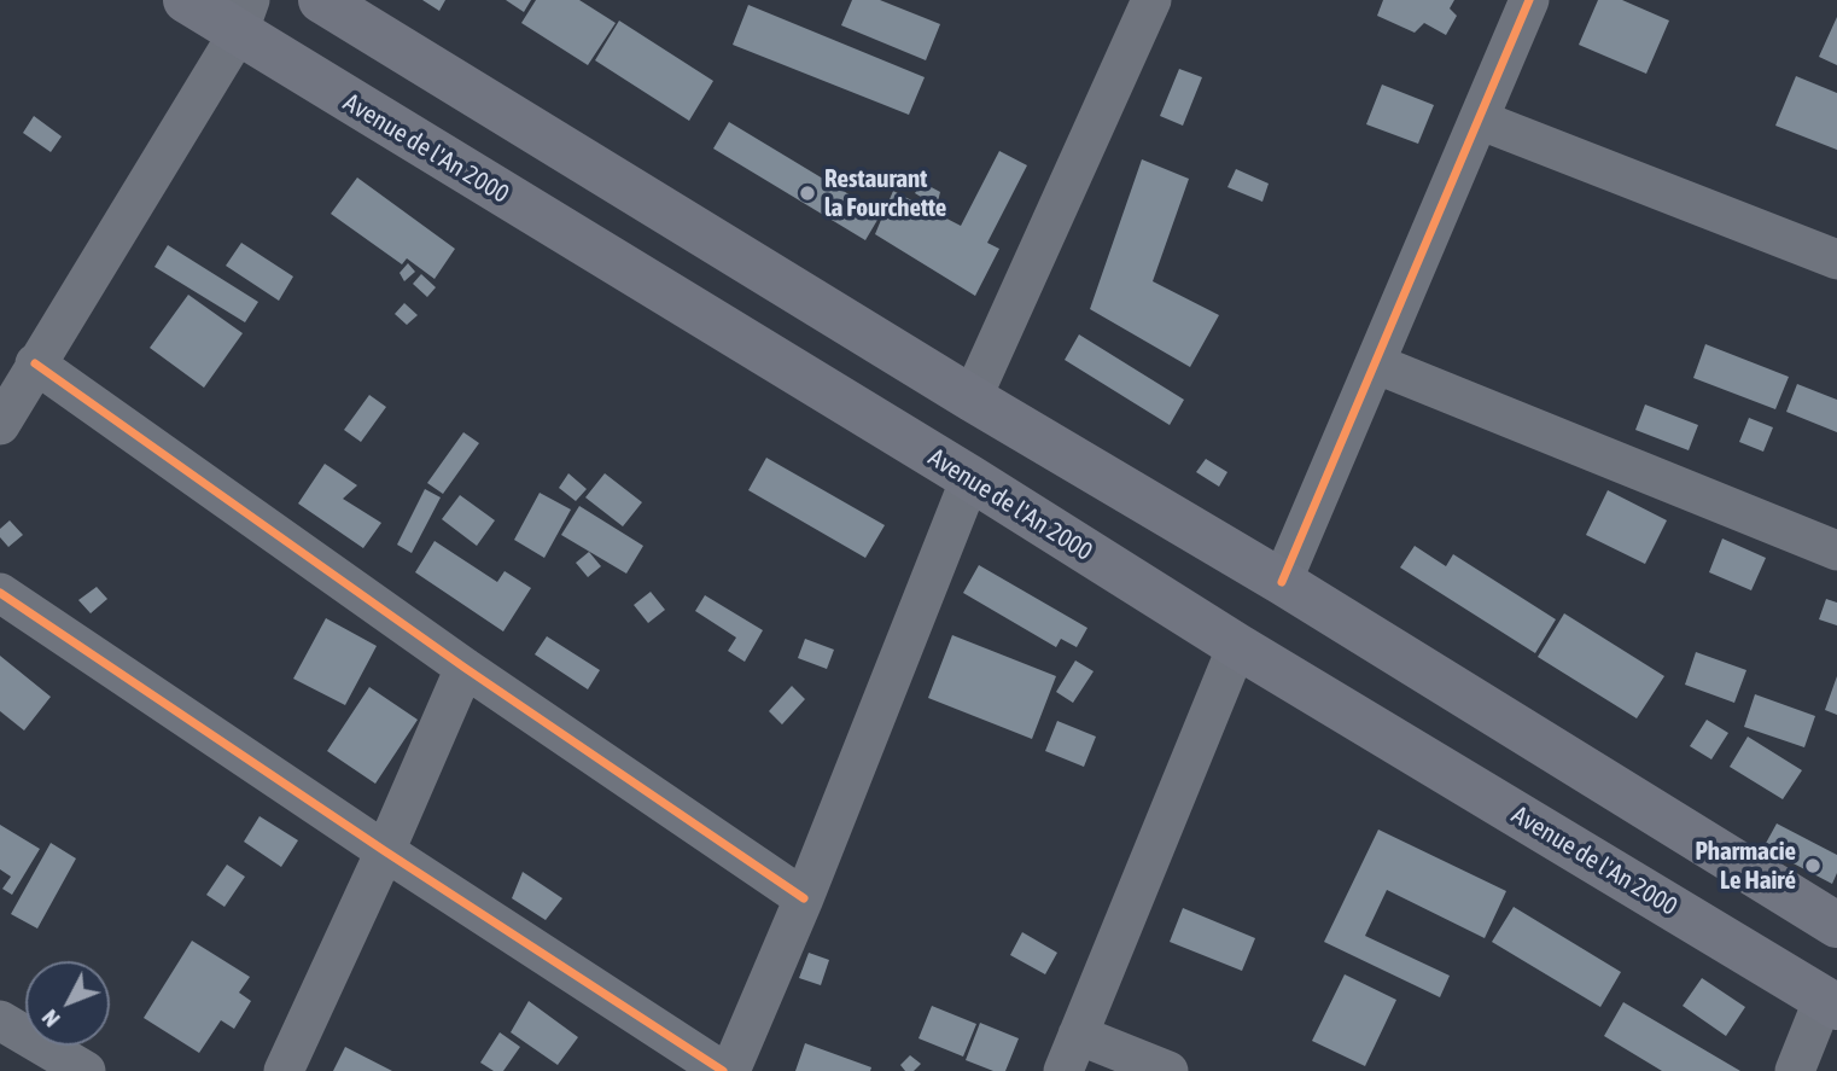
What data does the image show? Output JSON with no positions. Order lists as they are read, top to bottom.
{
  "streets": {
    "main road": ["Avenue de l'An 2000"]
  },
  "places": ["Restaurant la Fourchette", "Pharmacie Le Hairé"],
  "north": "bottom left"
}
